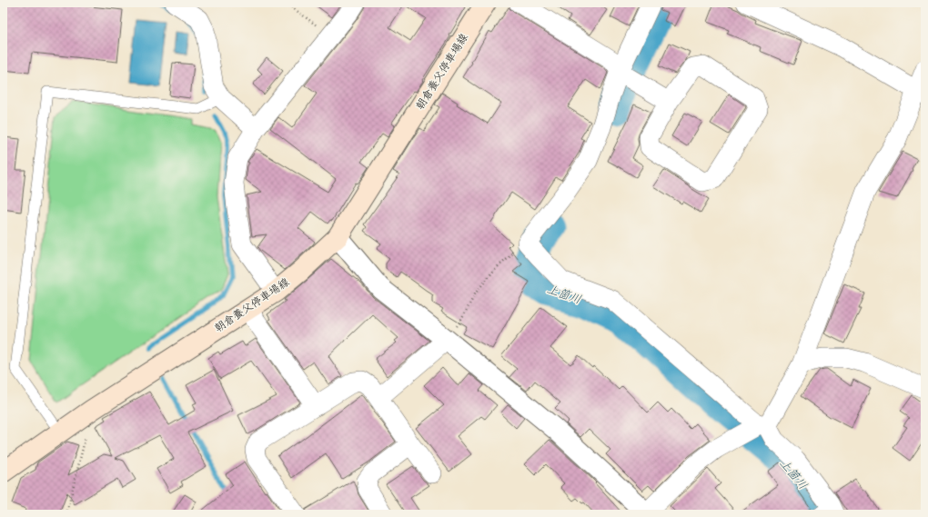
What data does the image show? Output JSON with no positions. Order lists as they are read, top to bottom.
{
  "streets": {
    "main road": ["朝倉養父停車場線"]
  },
  "water": ["上箇川"]
}
